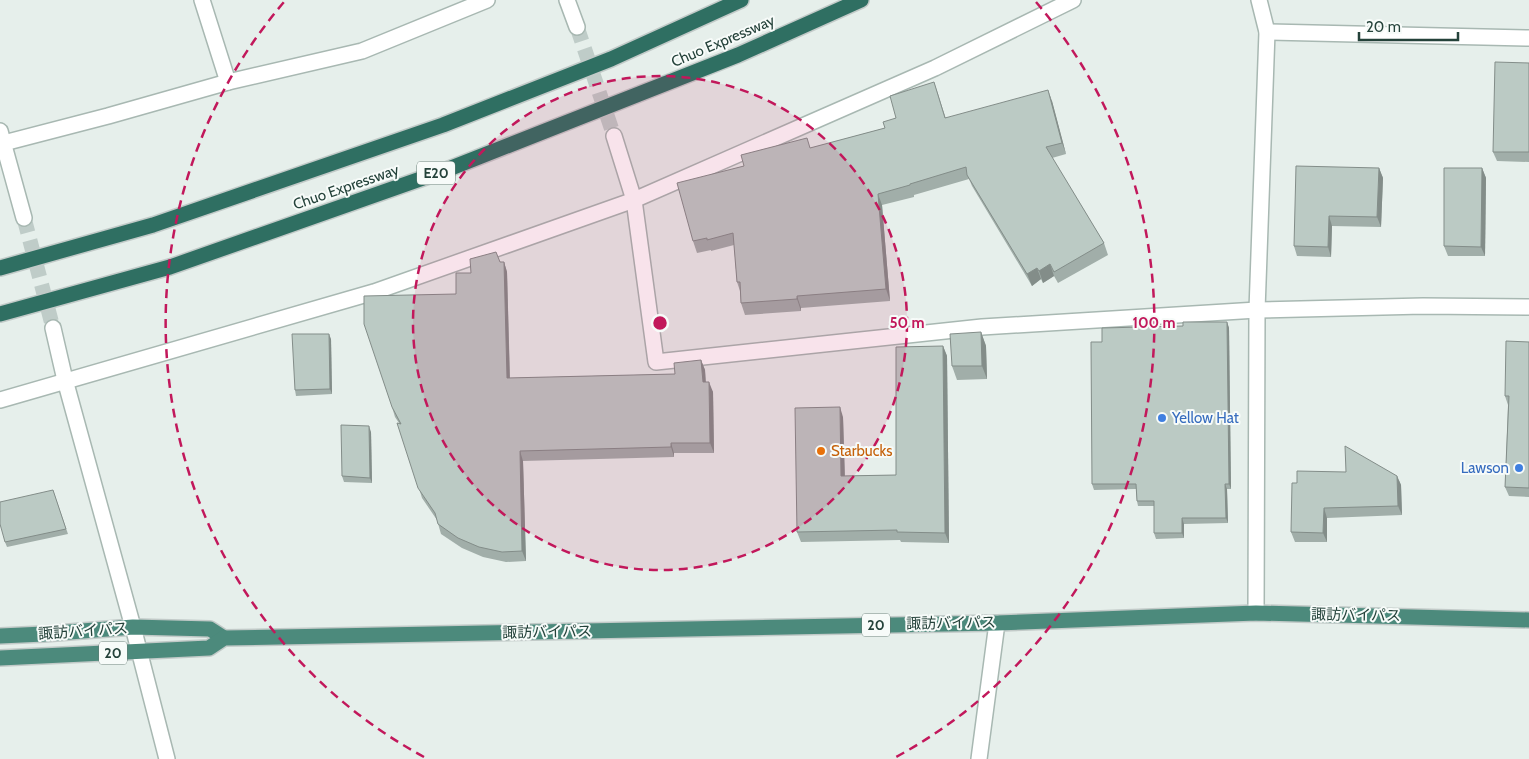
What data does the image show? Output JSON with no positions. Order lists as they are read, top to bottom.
{
  "streets": {
    "highway": [
      "Chuo Expressway",
      "E20",
      "諏訪バイパス",
      "20"
    ]
  },
  "places": ["Yellow Hat", "Starbucks", "Lawson"],
  "scale_bar": "20 m",
  "rings": ["50 m", "100 m"]
}
